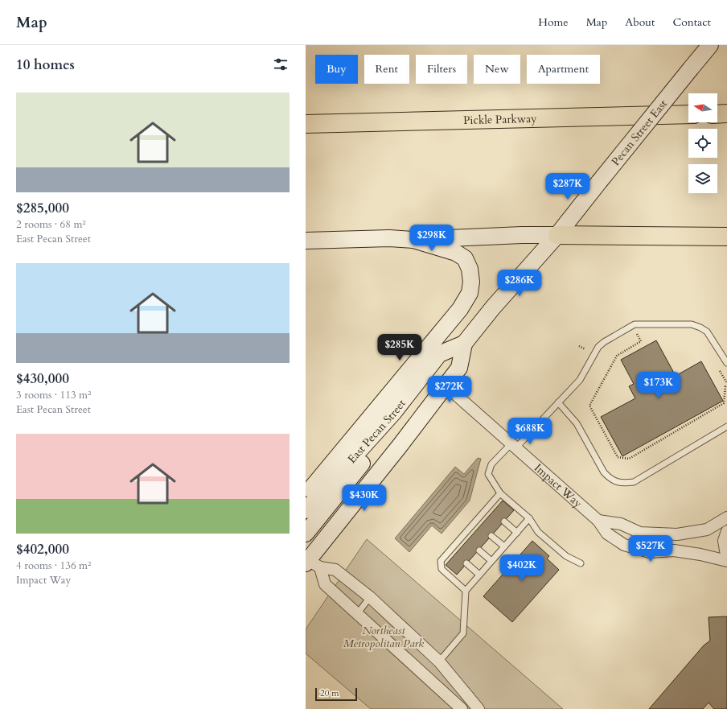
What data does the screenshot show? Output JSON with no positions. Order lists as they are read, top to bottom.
{
  "streets": {
    "highway": ["Pickle Parkway"],
    "main road": ["Pecan Street East", "East Pecan Street"],
    "street": ["Impact Way"]
  },
  "crossings": [
    ["Pecan Street East", "East Pecan Street"],
    ["East Pecan Street", "Impact Way"]
  ],
  "parks": ["Northeast Metropolitan Park"],
  "scale_bar": "20 m",
  "north": "left",
  "page": {
    "header": "Map",
    "nav": [
      "Home",
      "Map",
      "About",
      "Contact"
    ],
    "heading": "10 homes",
    "chip": [
      "Buy",
      "Rent",
      "Filters",
      "New",
      "Apartment"
    ],
    "list": [
      {
        "name": "$285,000",
        "note": "2 rooms · 68 m² · East Pecan Street"
      },
      {
        "name": "$430,000",
        "note": "3 rooms · 113 m² · East Pecan Street"
      },
      {
        "name": "$402,000",
        "note": "4 rooms · 136 m² · Impact Way"
      }
    ],
    "price": [
      "$287K",
      "$298K",
      "$286K",
      "$285K",
      "$173K",
      "$272K",
      "$688K",
      "$430K",
      "$527K",
      "$402K"
    ],
    "scale": "20 m"
  }
}
